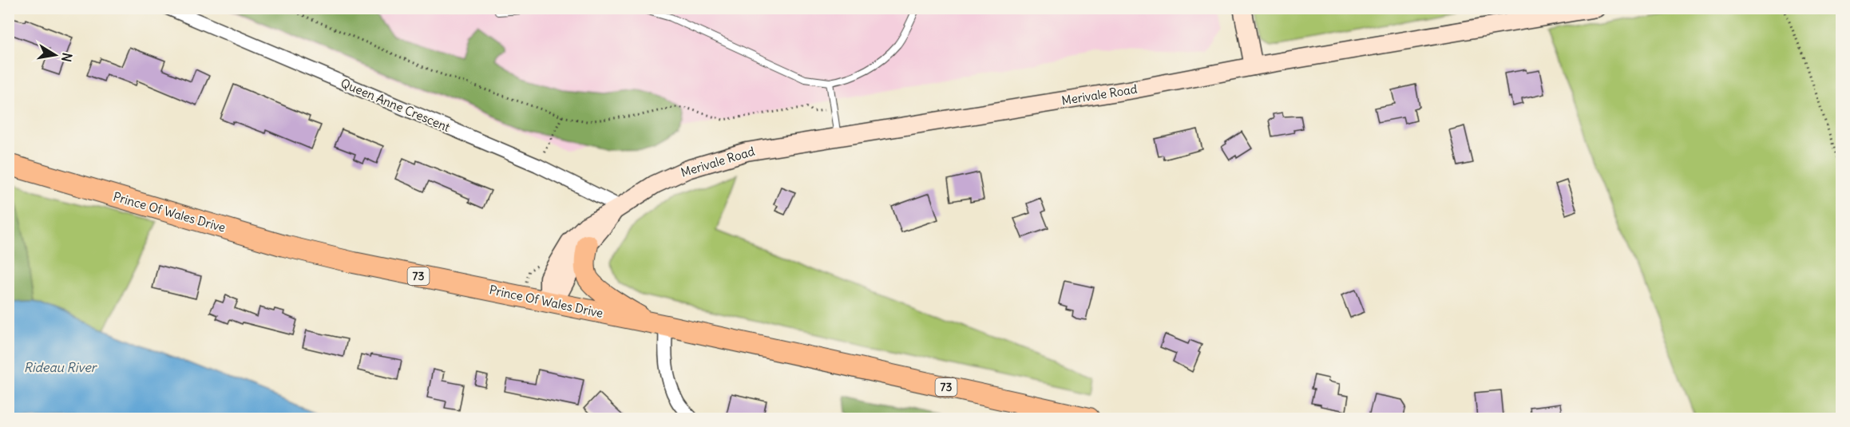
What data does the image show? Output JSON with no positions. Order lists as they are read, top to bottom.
{
  "streets": {
    "main road": ["Merivale Road", "Prince Of Wales Drive", "73"],
    "street": ["Queen Anne Crescent"]
  },
  "crossings": [
    ["Merivale Road", "Queen Anne Crescent"],
    ["Merivale Road", "Prince Of Wales Drive"]
  ],
  "water": ["Rideau River"],
  "north": "right"
}
